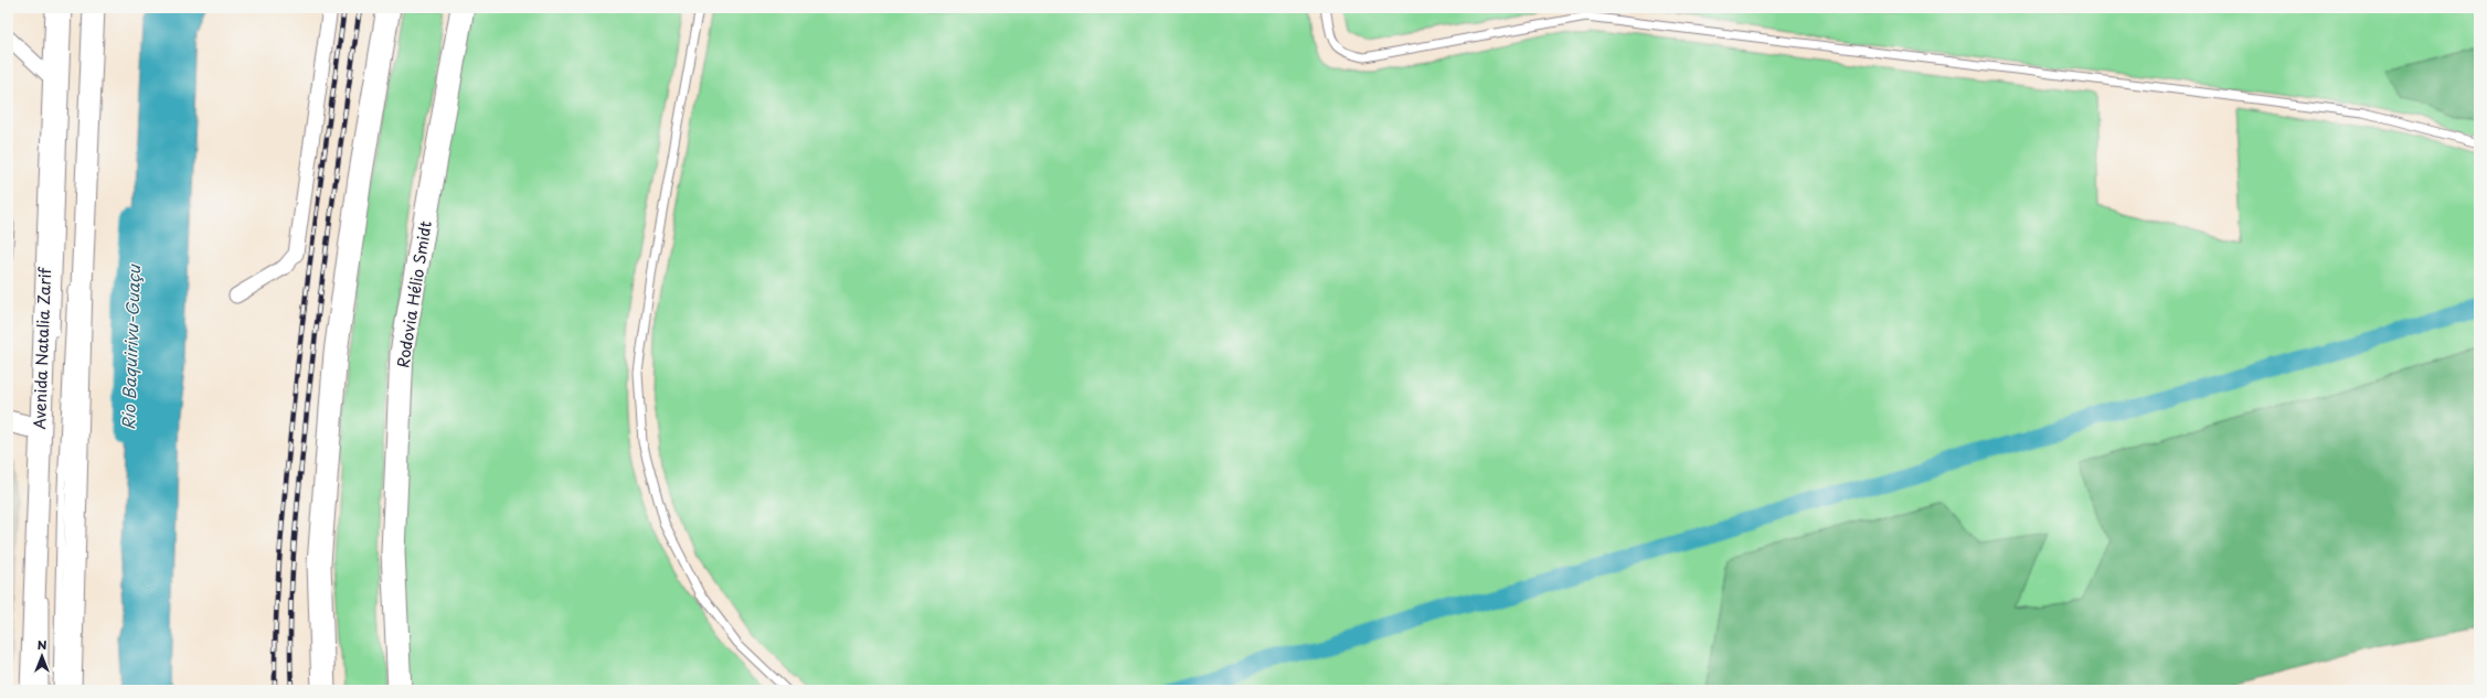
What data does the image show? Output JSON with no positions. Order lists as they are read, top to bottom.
{
  "streets": {
    "main road": ["Rodovia Hélio Smidt", "Avenida Natalia Zarif"]
  },
  "water": ["Rio Baquirivu-Guaçu"],
  "north": "top"
}
